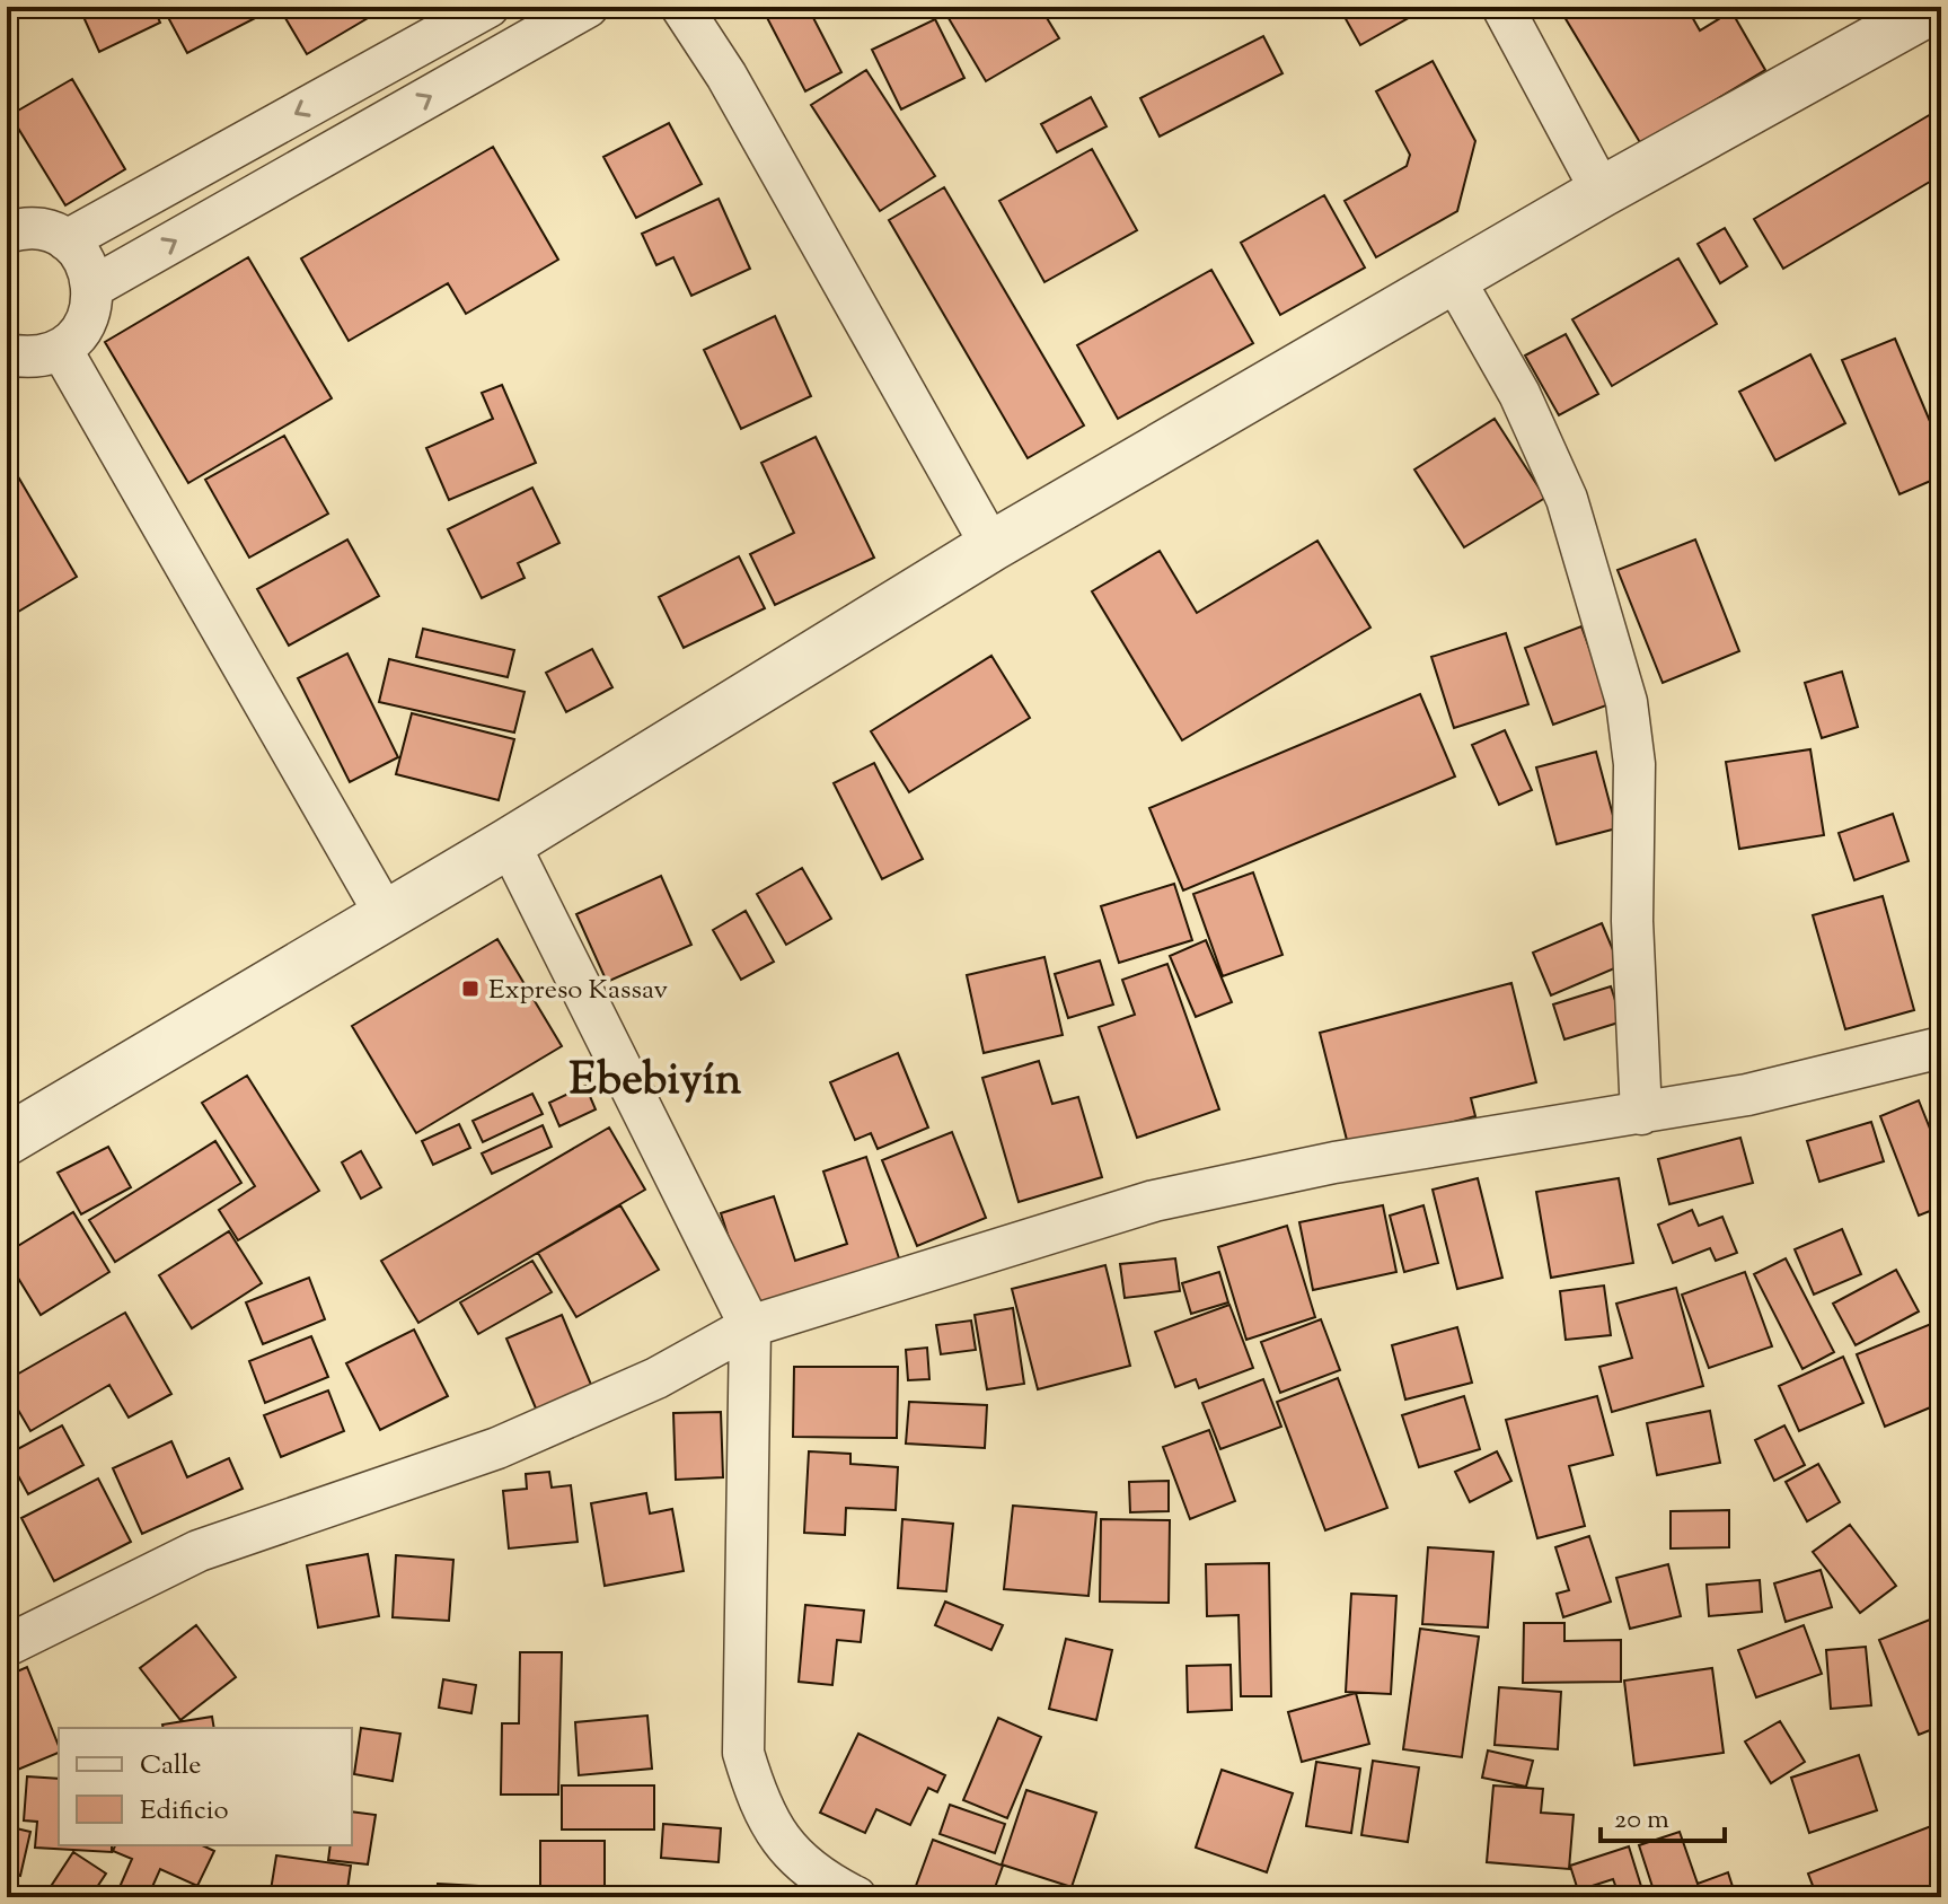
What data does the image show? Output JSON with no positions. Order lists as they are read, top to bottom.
{
  "districts": ["Ebebiyín"],
  "places": {
    "transit": ["Expreso Kassav"]
  },
  "legend": ["Calle", "Edificio"],
  "scale_bar": "20 m"
}
